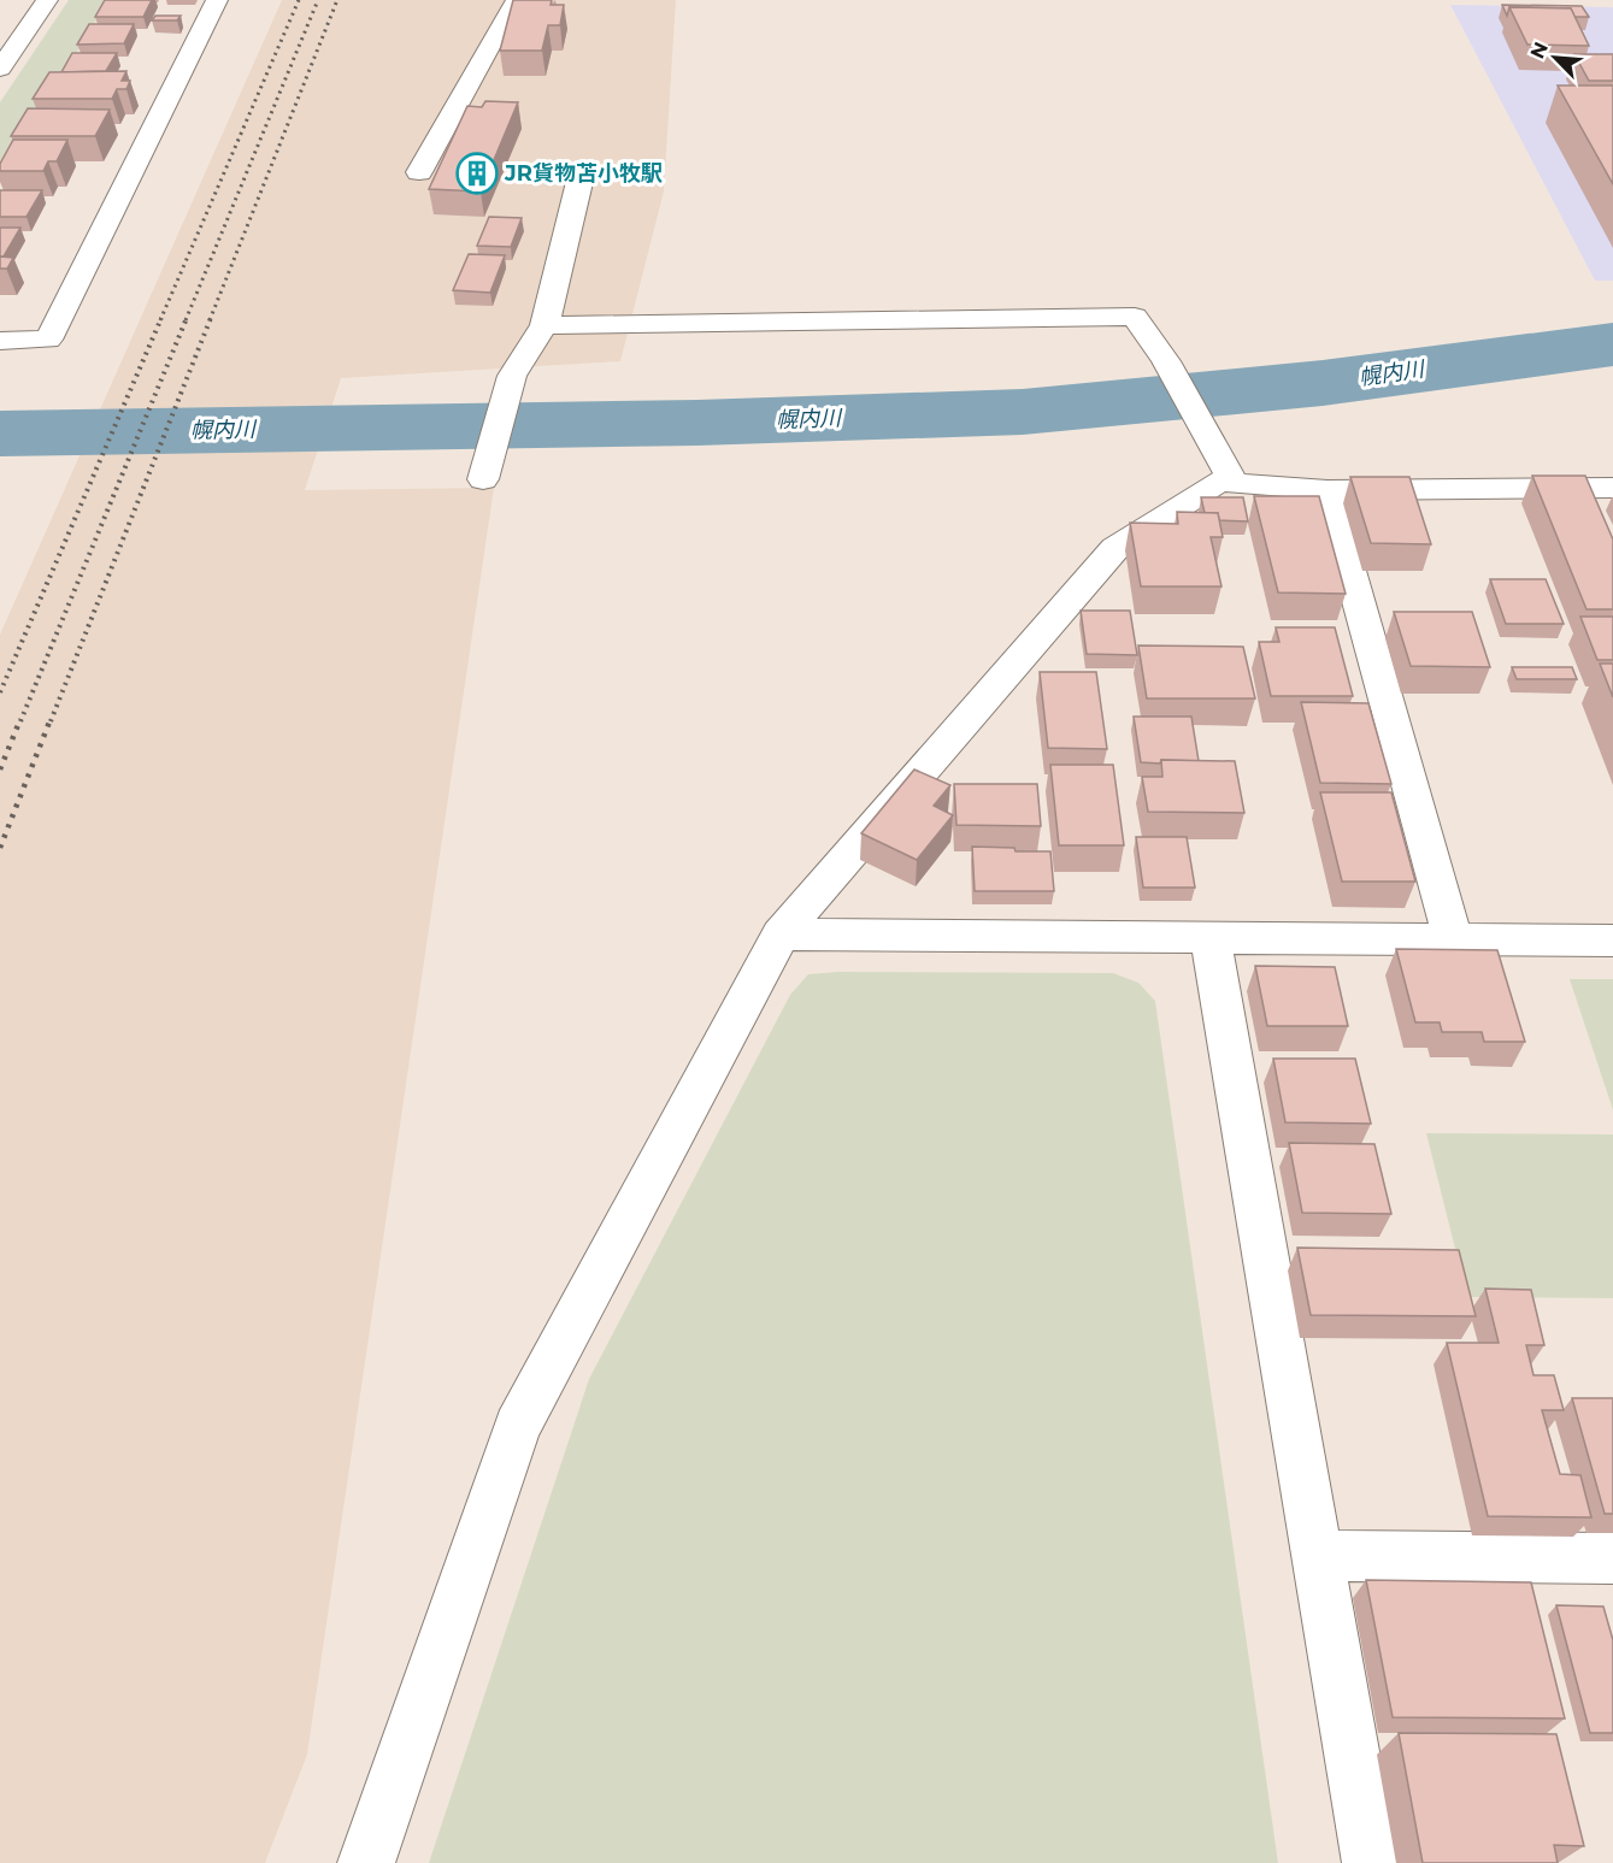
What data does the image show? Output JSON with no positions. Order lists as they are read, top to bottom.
{
  "water": ["幌内川"],
  "places": {
    "building": ["JR貨物苫小牧駅"]
  },
  "north": "top left"
}
